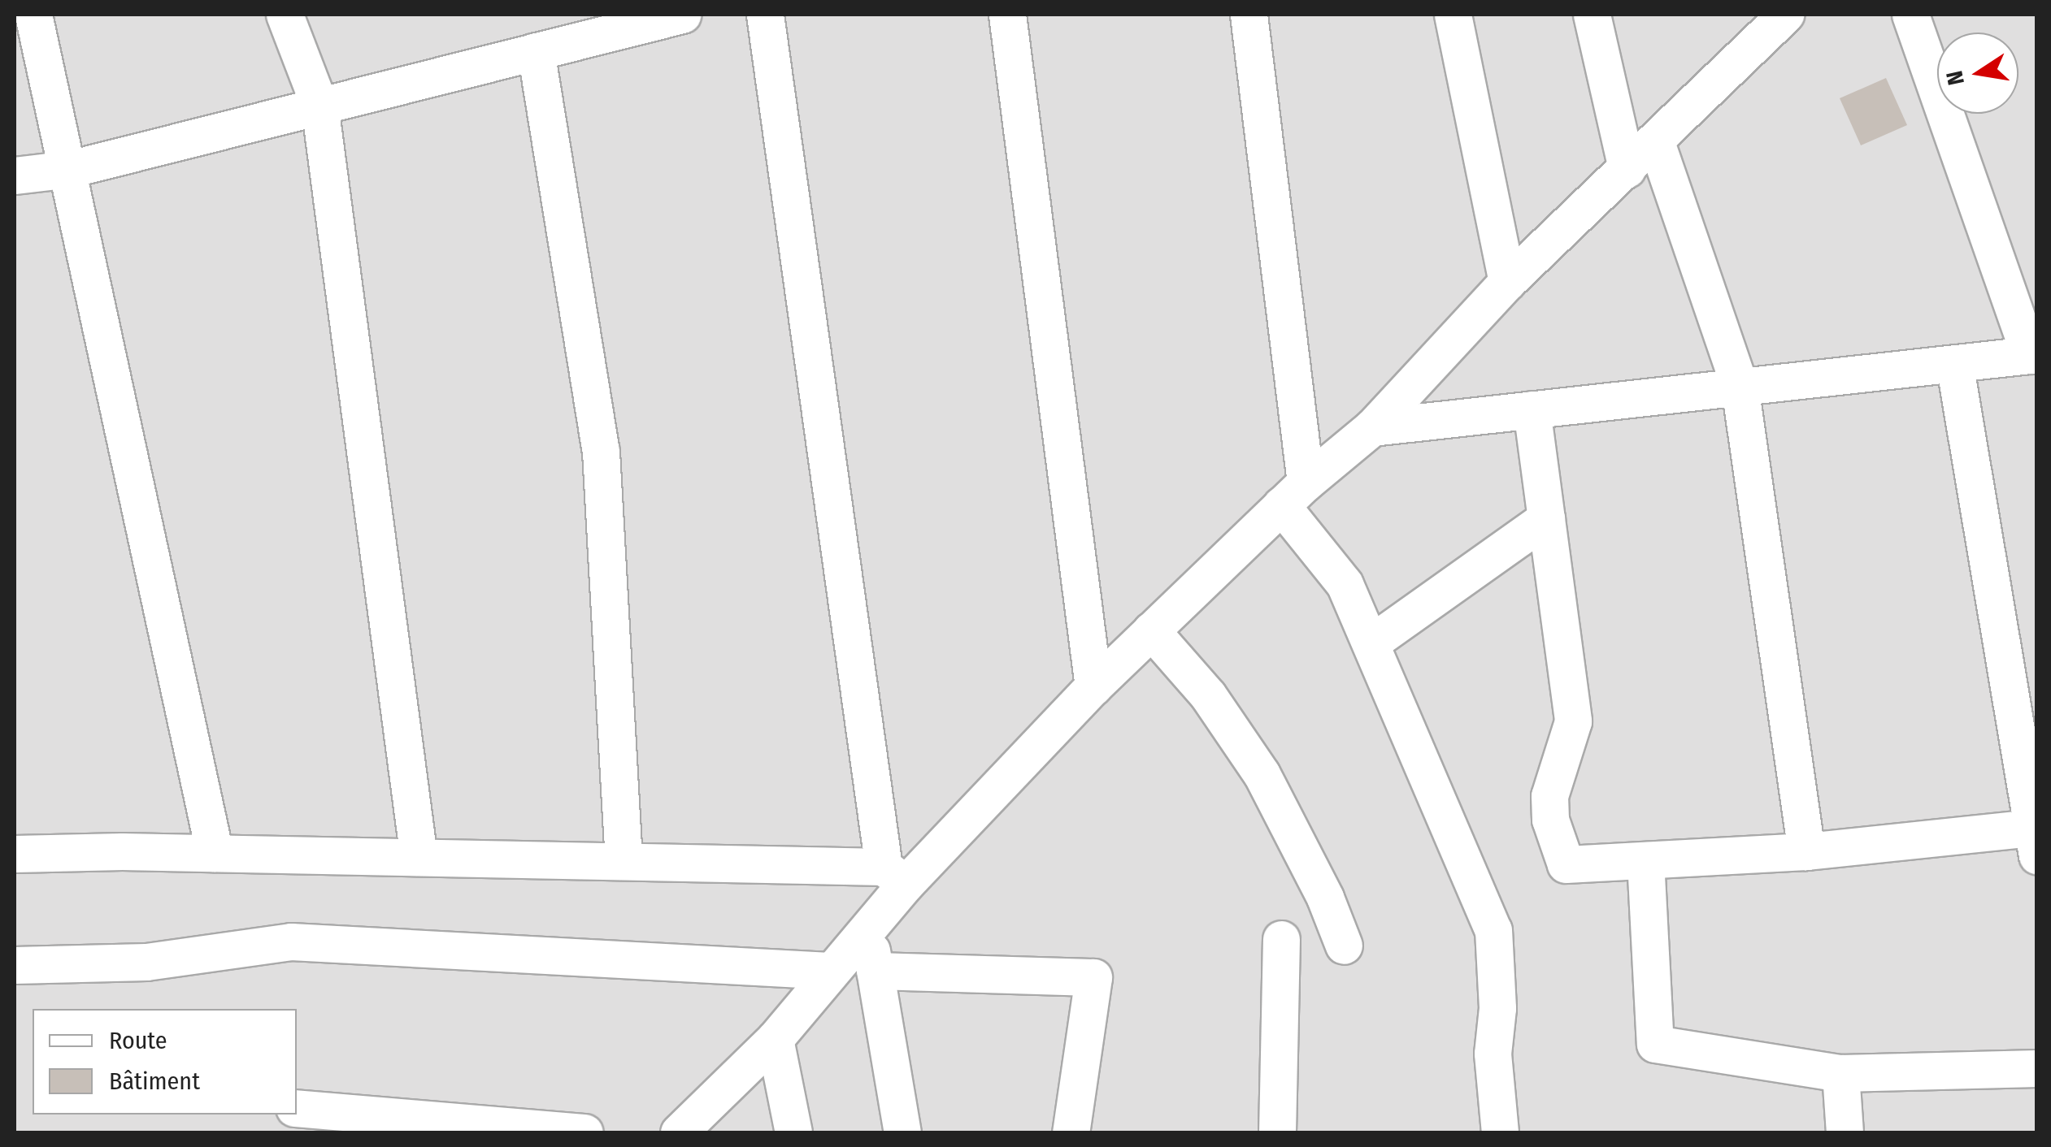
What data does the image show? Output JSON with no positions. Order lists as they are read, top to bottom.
{
  "legend": ["Route", "Bâtiment"],
  "north": "left"
}
